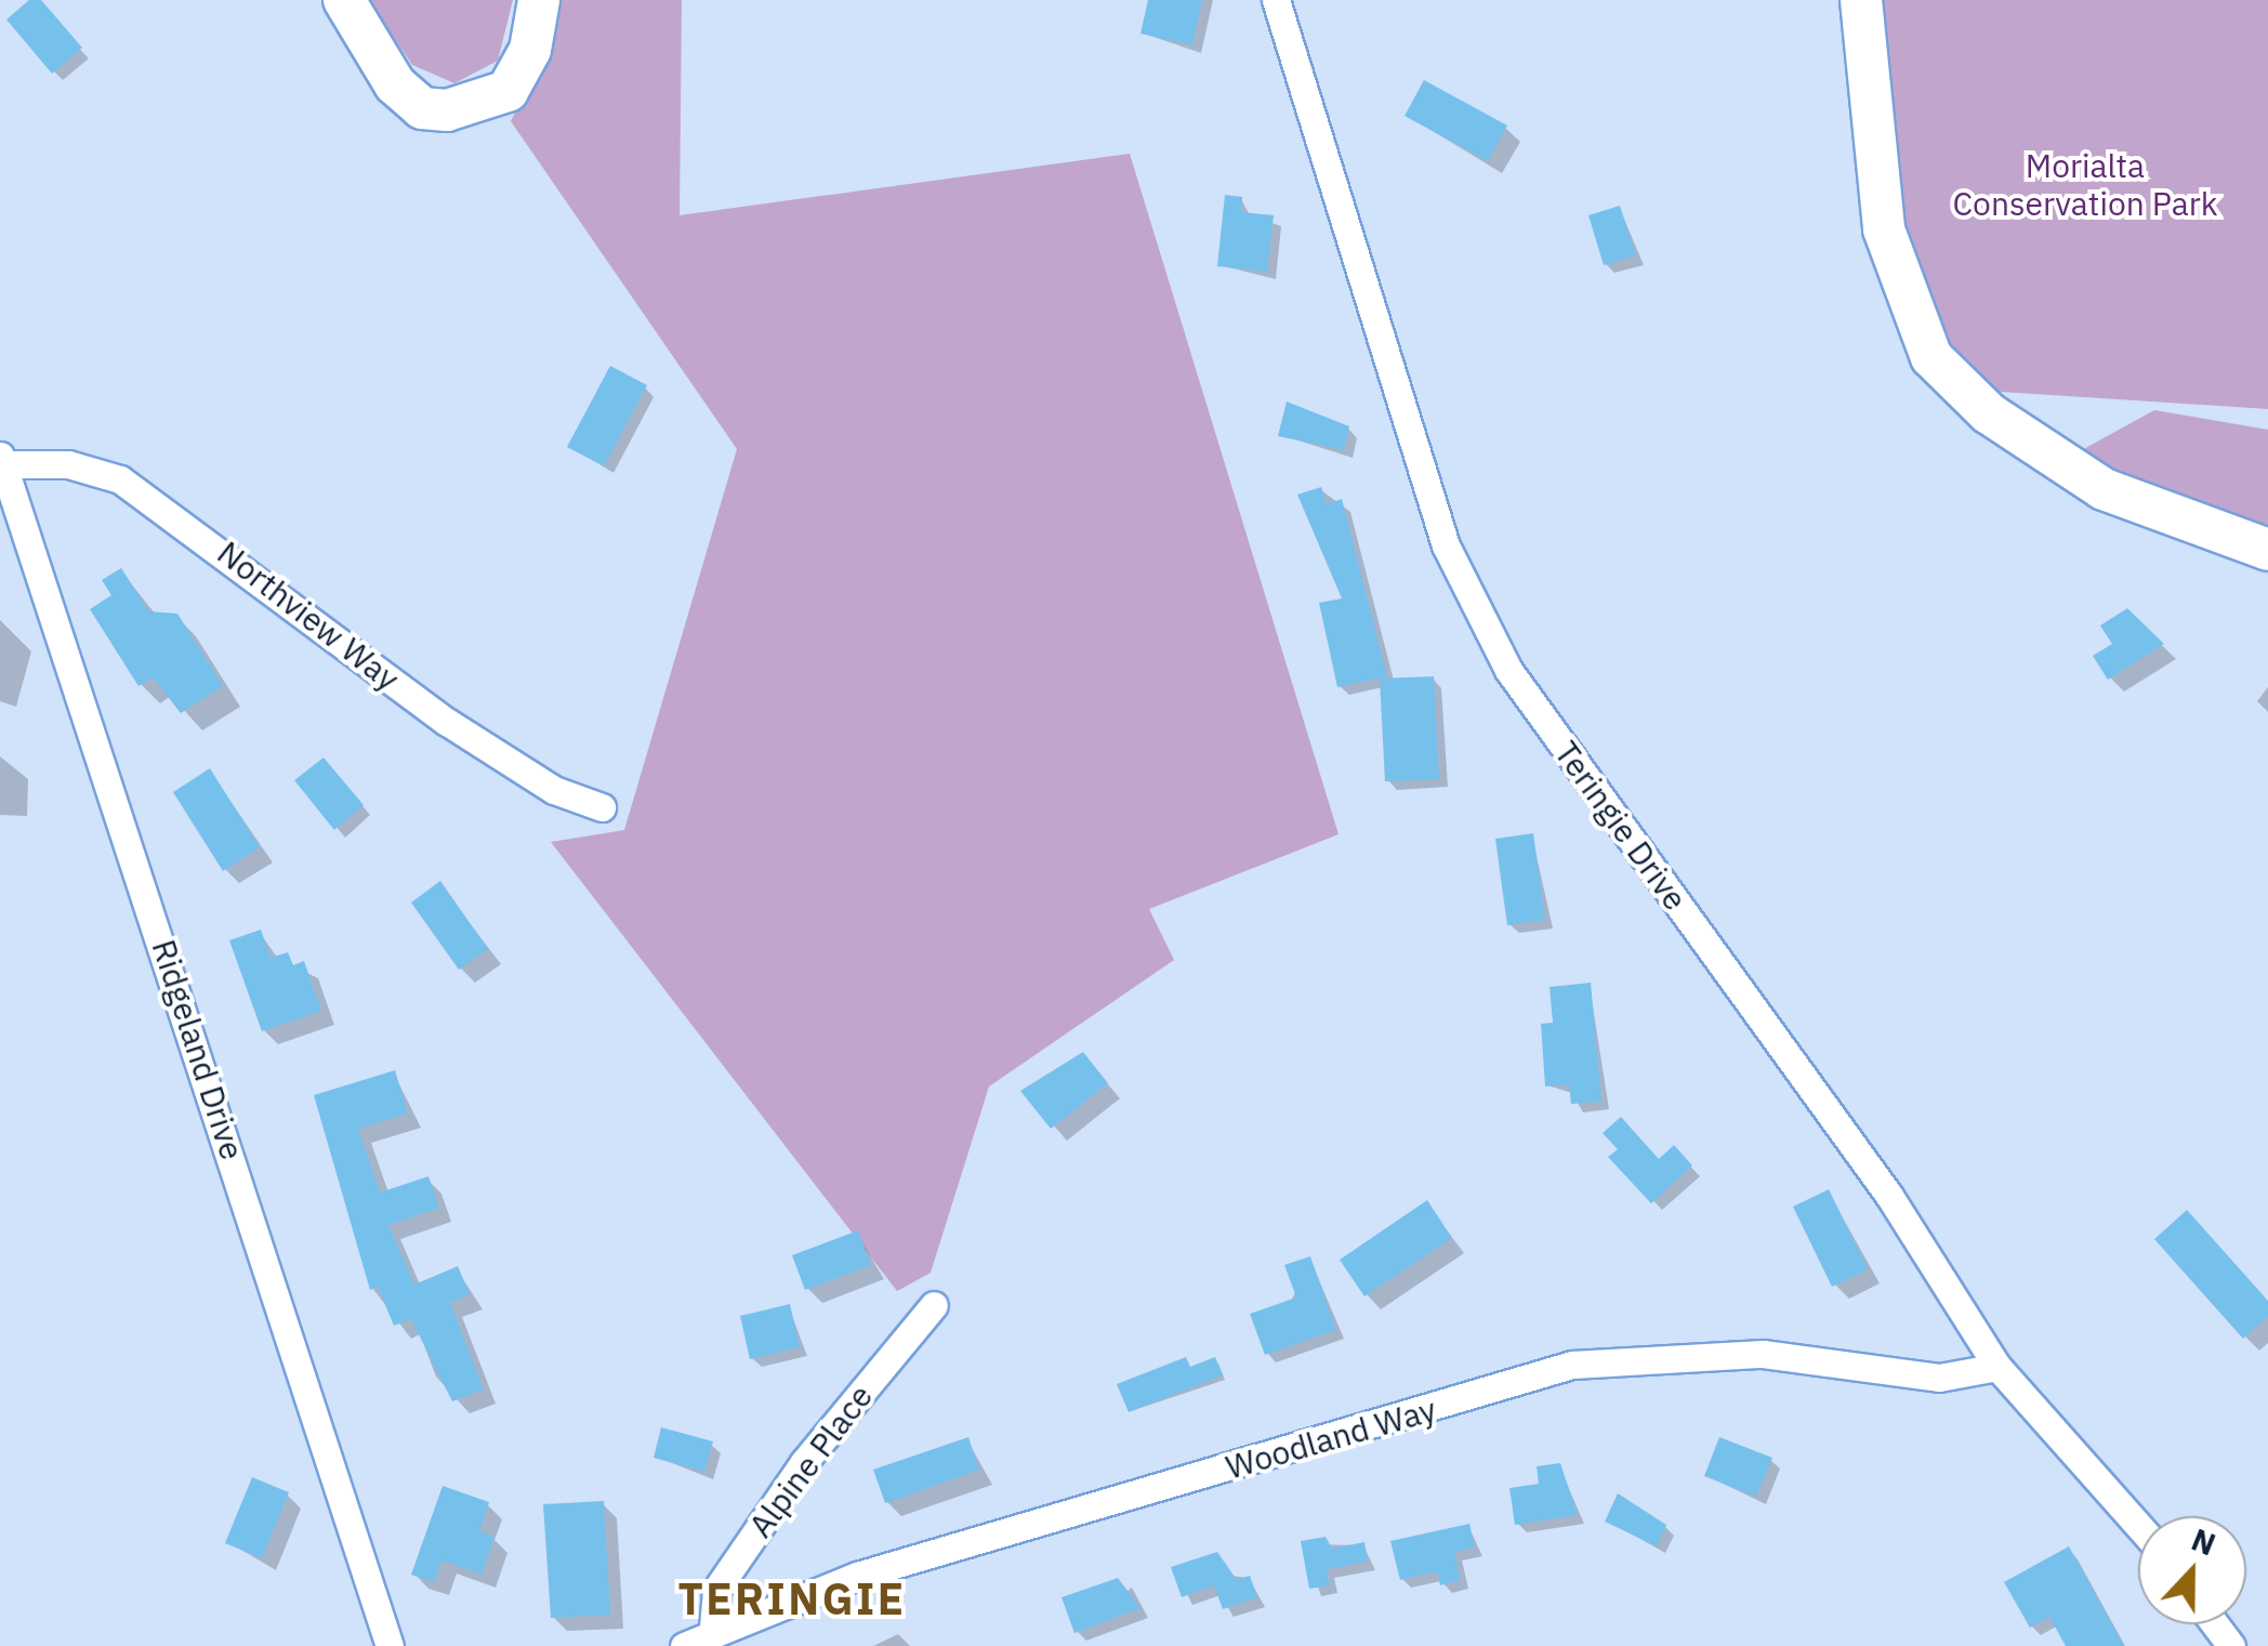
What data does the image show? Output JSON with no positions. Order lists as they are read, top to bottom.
{
  "streets": {
    "street": [
      "Northview Way",
      "Teringie Drive",
      "Ridgeland Drive",
      "Woodland Way",
      "Alpine Place"
    ]
  },
  "crossings": [
    ["Northview Way", "Ridgeland Drive"],
    ["Teringie Drive", "Woodland Way"],
    ["Woodland Way", "Alpine Place"]
  ],
  "districts": ["TERINGIE"],
  "parks": ["Morialta Conservation Park"],
  "north": "top"
}
